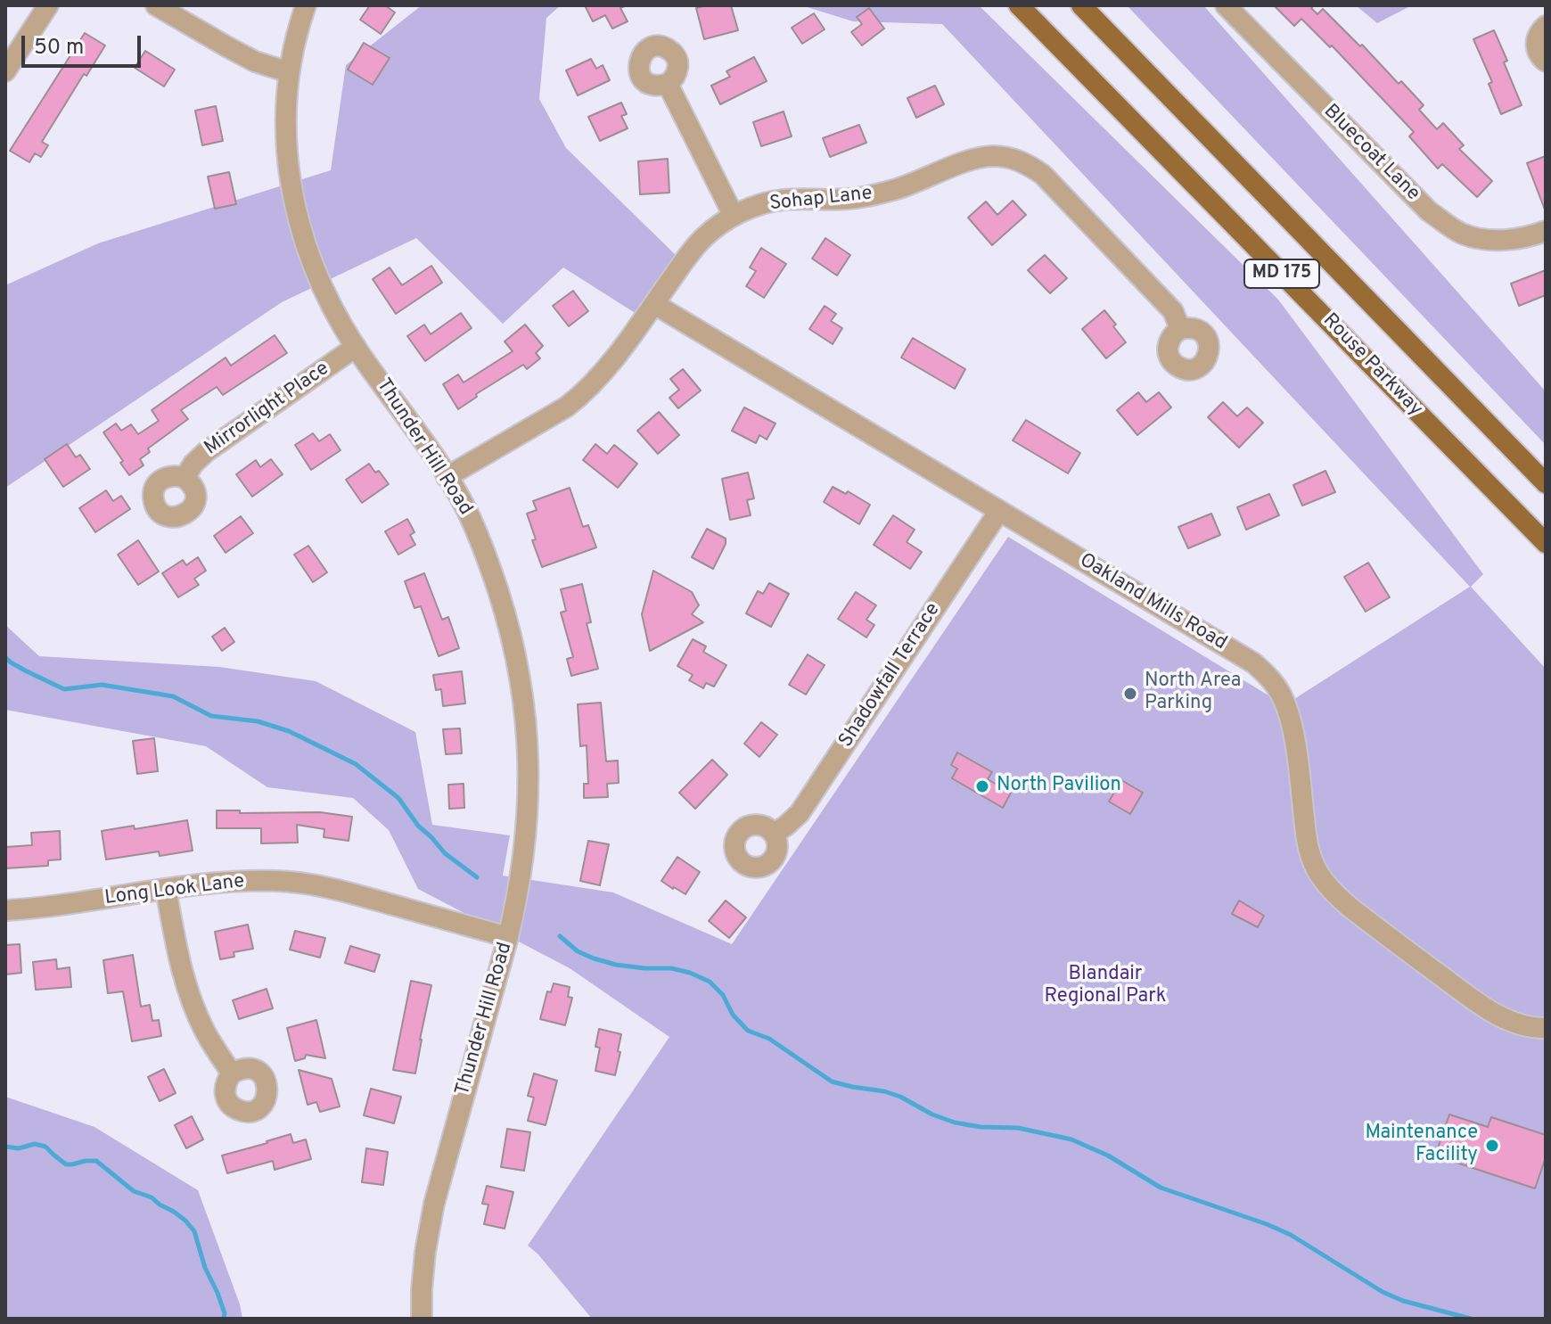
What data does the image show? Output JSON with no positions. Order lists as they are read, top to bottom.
{
  "streets": {
    "main road": ["MD 175", "Rouse Parkway"],
    "street": [
      "Bluecoat Lane",
      "Sohap Lane",
      "Mirrorlight Place",
      "Thunder Hill Road",
      "Oakland Mills Road",
      "Shadowfall Terrace",
      "Long Look Lane"
    ]
  },
  "crossings": [
    ["Sohap Lane", "Thunder Hill Road"],
    ["Sohap Lane", "Oakland Mills Road"],
    ["Mirrorlight Place", "Thunder Hill Road"],
    ["Thunder Hill Road", "Long Look Lane"],
    ["Oakland Mills Road", "Shadowfall Terrace"]
  ],
  "parks": ["Blandair Regional Park"],
  "places": ["North Area Parking", "North Pavilion", "Maintenance Facility"],
  "scale_bar": "50 m"
}
